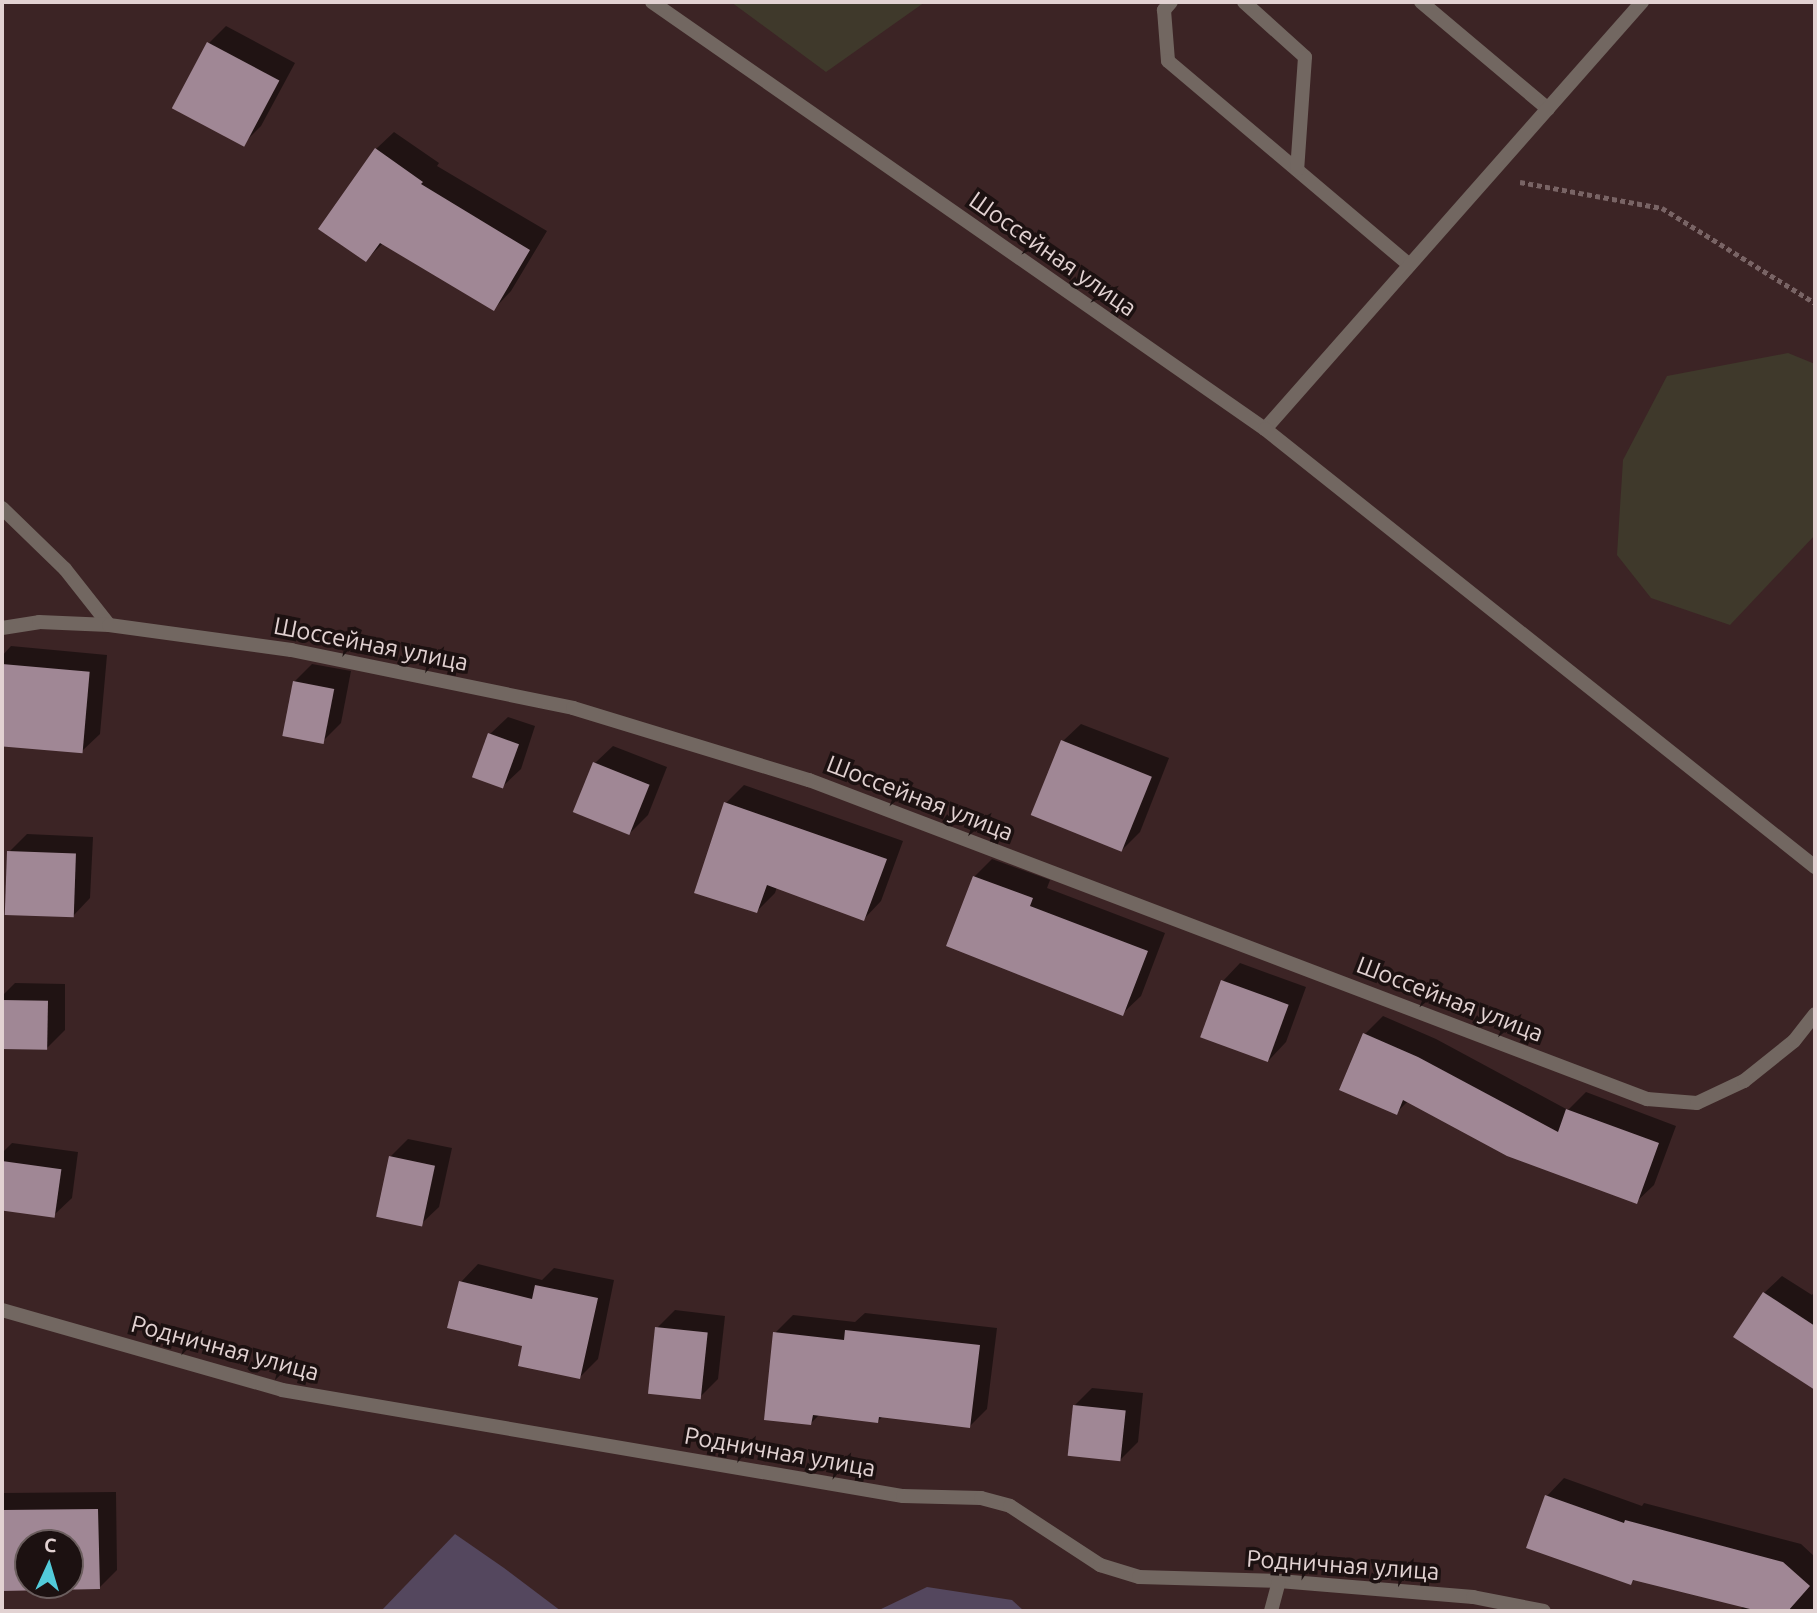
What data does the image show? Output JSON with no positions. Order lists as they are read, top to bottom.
{
  "streets": {
    "street": ["Шоссейная улица", "Родничная улица"]
  },
  "north": "top"
}
